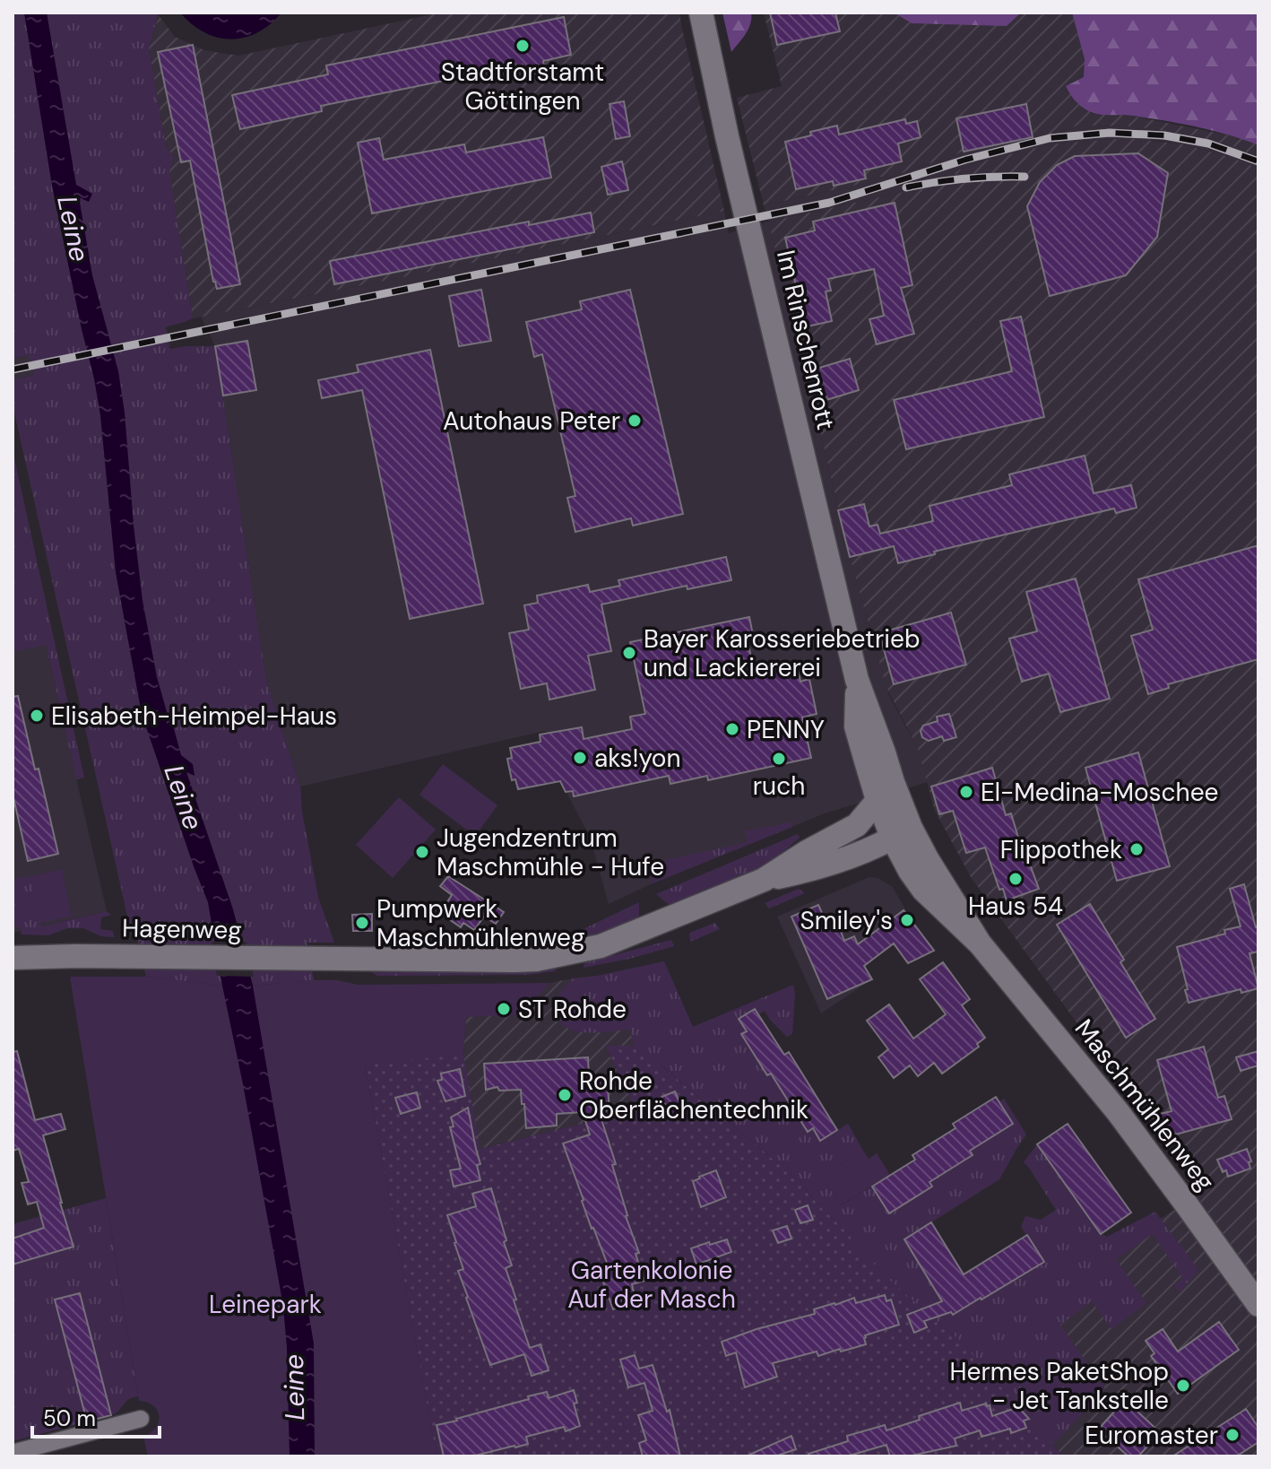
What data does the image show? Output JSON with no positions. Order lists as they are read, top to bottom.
{
  "streets": {
    "main road": ["Im Rinschenrott", "Hagenweg", "Maschmühlenweg"]
  },
  "crossings": [
    ["Im Rinschenrott", "Maschmühlenweg"]
  ],
  "water": ["Leine"],
  "parks": ["Gartenkolonie Auf der Masch", "Leinepark"],
  "places": [
    "Stadtforstamt Göttingen",
    "Autohaus Peter",
    "Bayer Karosseriebetrieb und Lackiererei",
    "Elisabeth-Heimpel-Haus",
    "PENNY",
    "aks!yon",
    "ruch",
    "El-Medina-Moschee",
    "Flippothek",
    "Jugendzentrum Maschmühle - Hufe",
    "Haus 54",
    "Smiley's",
    "Pumpwerk Maschmühlenweg",
    "ST Rohde",
    "Rohde Oberflächentechnik",
    "Hermes PaketShop - Jet Tankstelle",
    "Euromaster"
  ],
  "scale_bar": "50 m"
}
